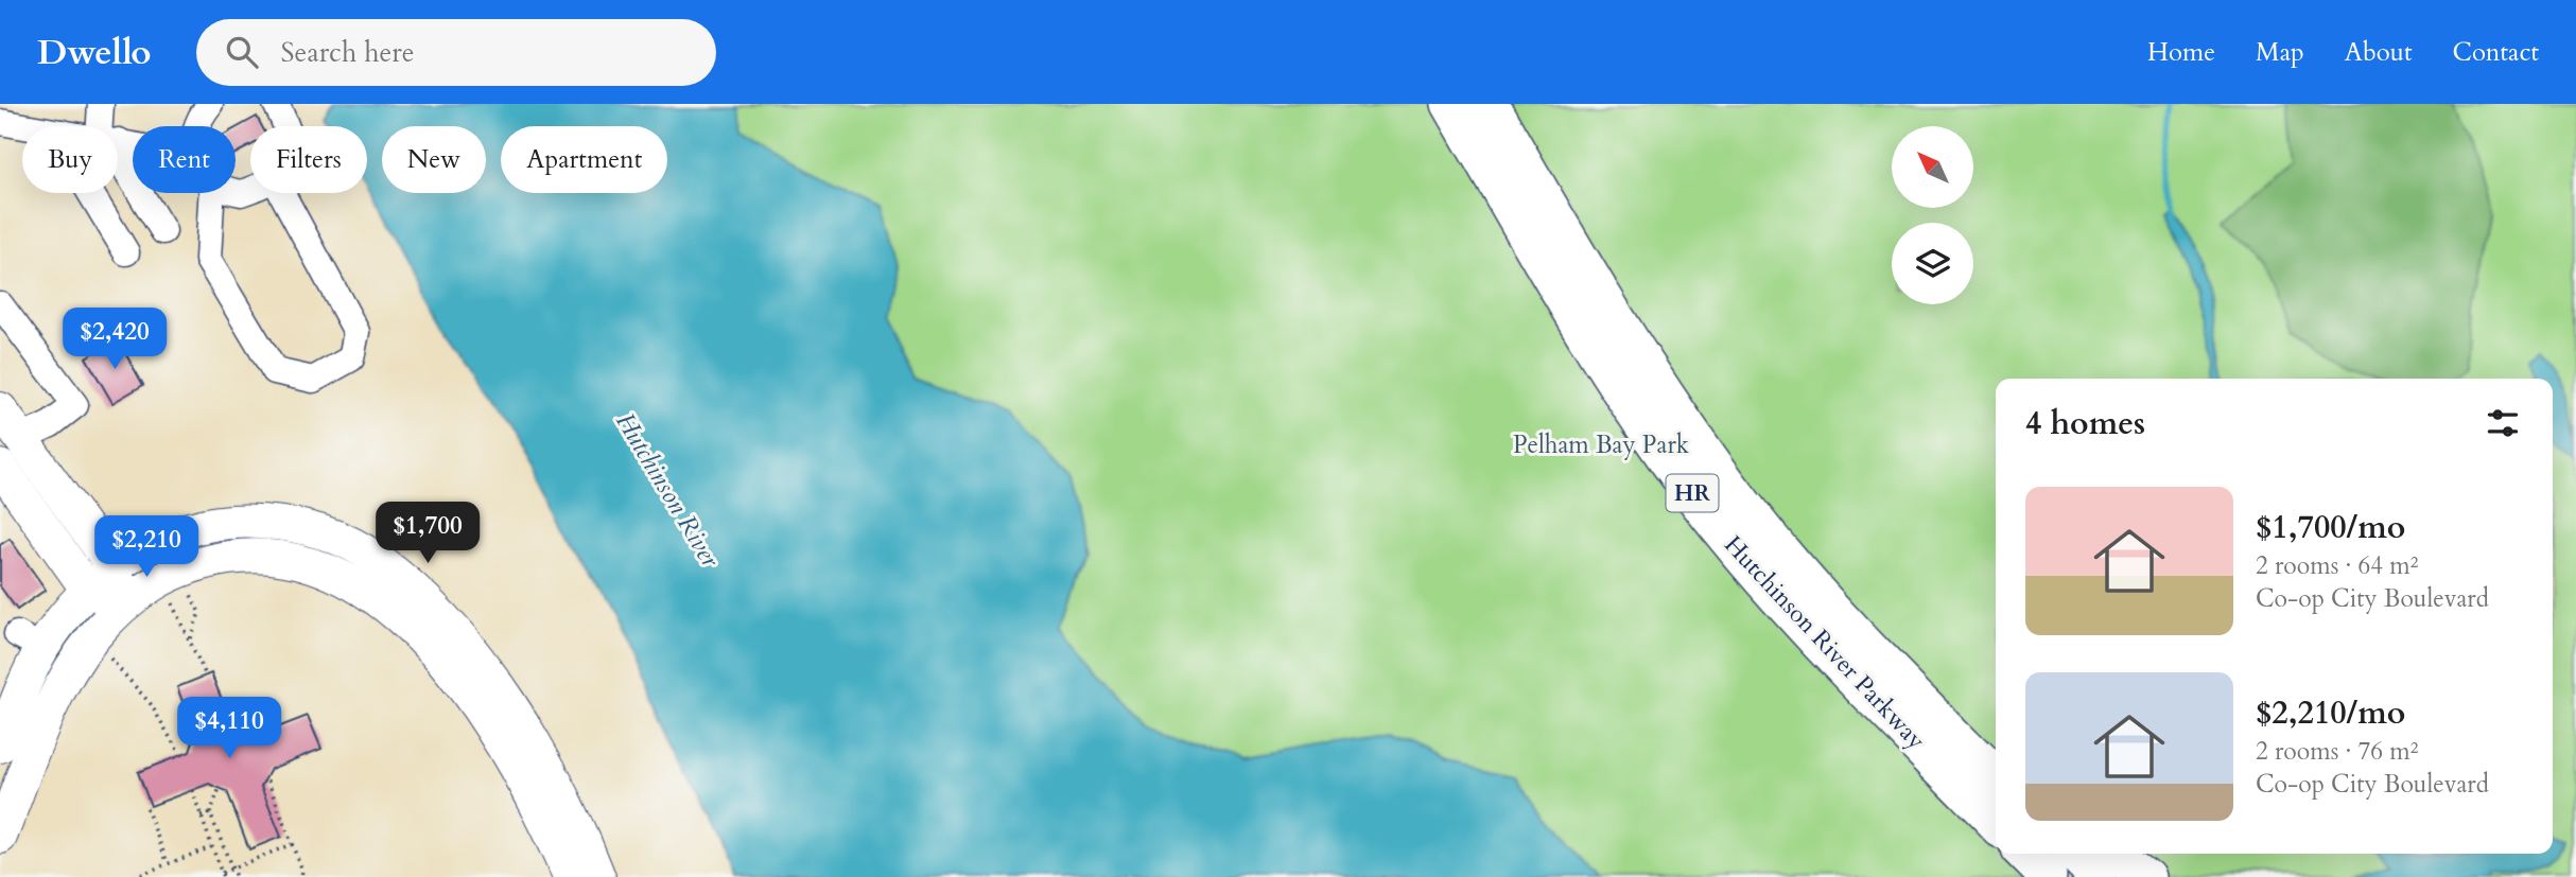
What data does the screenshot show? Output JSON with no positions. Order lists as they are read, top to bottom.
{
  "streets": {
    "highway": ["HR", "Hutchinson River Parkway"]
  },
  "water": ["Hutchinson River"],
  "parks": ["Pelham Bay Park"],
  "north": "top left",
  "page": {
    "header": "Dwello",
    "search": "Search here",
    "nav": [
      "Home",
      "Map",
      "About",
      "Contact"
    ],
    "chip": [
      "Buy",
      "Rent",
      "Filters",
      "New",
      "Apartment"
    ],
    "price": [
      "$2,420",
      "$1,700",
      "$2,210",
      "$4,110"
    ],
    "heading": "4 homes",
    "list": [
      {
        "name": "$1,700/mo",
        "note": "2 rooms · 64 m² · Co-op City Boulevard"
      },
      {
        "name": "$2,210/mo",
        "note": "2 rooms · 76 m² · Co-op City Boulevard"
      }
    ]
  }
}
